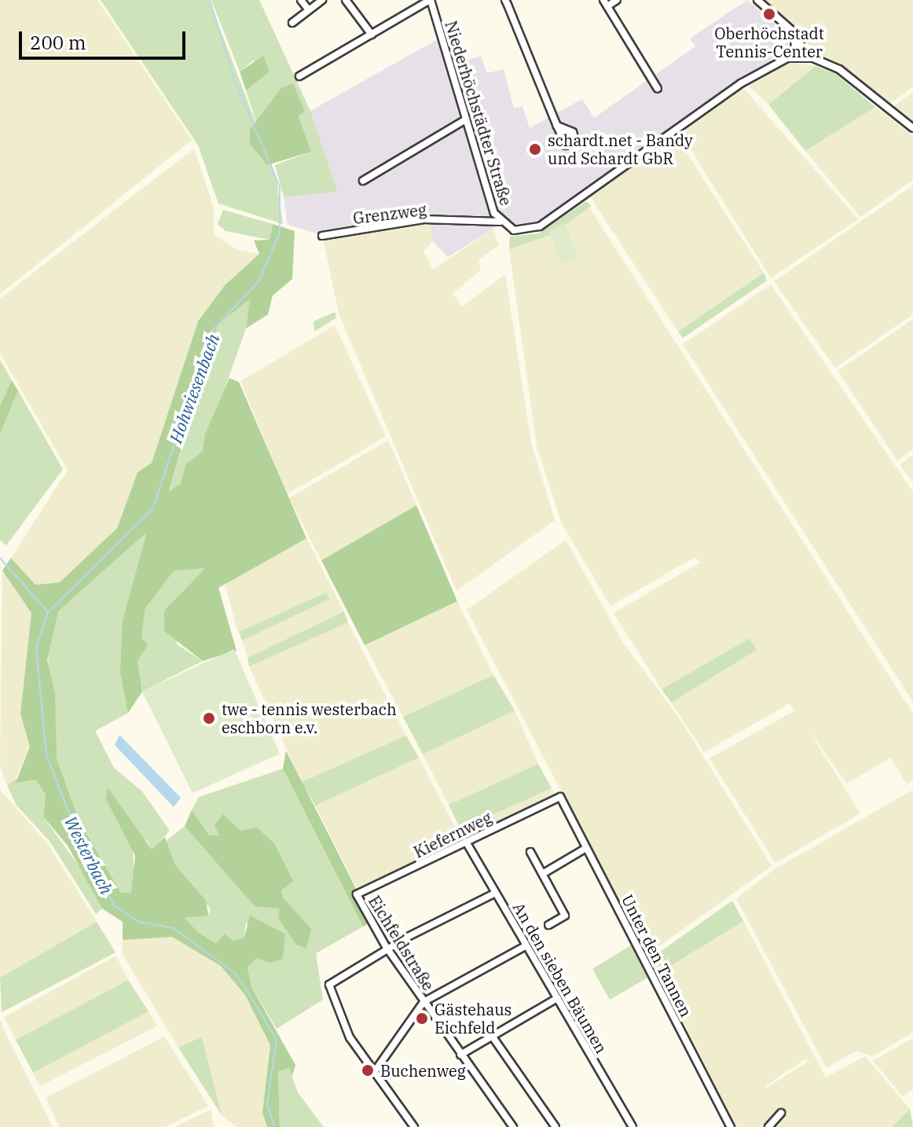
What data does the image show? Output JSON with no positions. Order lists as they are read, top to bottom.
{
  "streets": {
    "street": [
      "Niederhöchstädter Straße",
      "Grenzweg",
      "Kiefernweg",
      "Eichfeldstraße",
      "Unter den Tannen",
      "An den sieben Bäumen"
    ]
  },
  "crossings": [
    ["Niederhöchstädter Straße", "Grenzweg"],
    ["Kiefernweg", "Eichfeldstraße"],
    ["Kiefernweg", "Unter den Tannen"],
    ["Kiefernweg", "An den sieben Bäumen"]
  ],
  "water": ["Hohwiesenbach", "Westerbach"],
  "places": [
    "Oberhöchstadt Tennis-Center",
    "schardt.net - Bandy und Schardt GbR",
    "twe - tennis westerbach eschborn e.v.",
    "Gästehaus Eichfeld",
    "Buchenweg"
  ],
  "scale_bar": "200 m"
}
